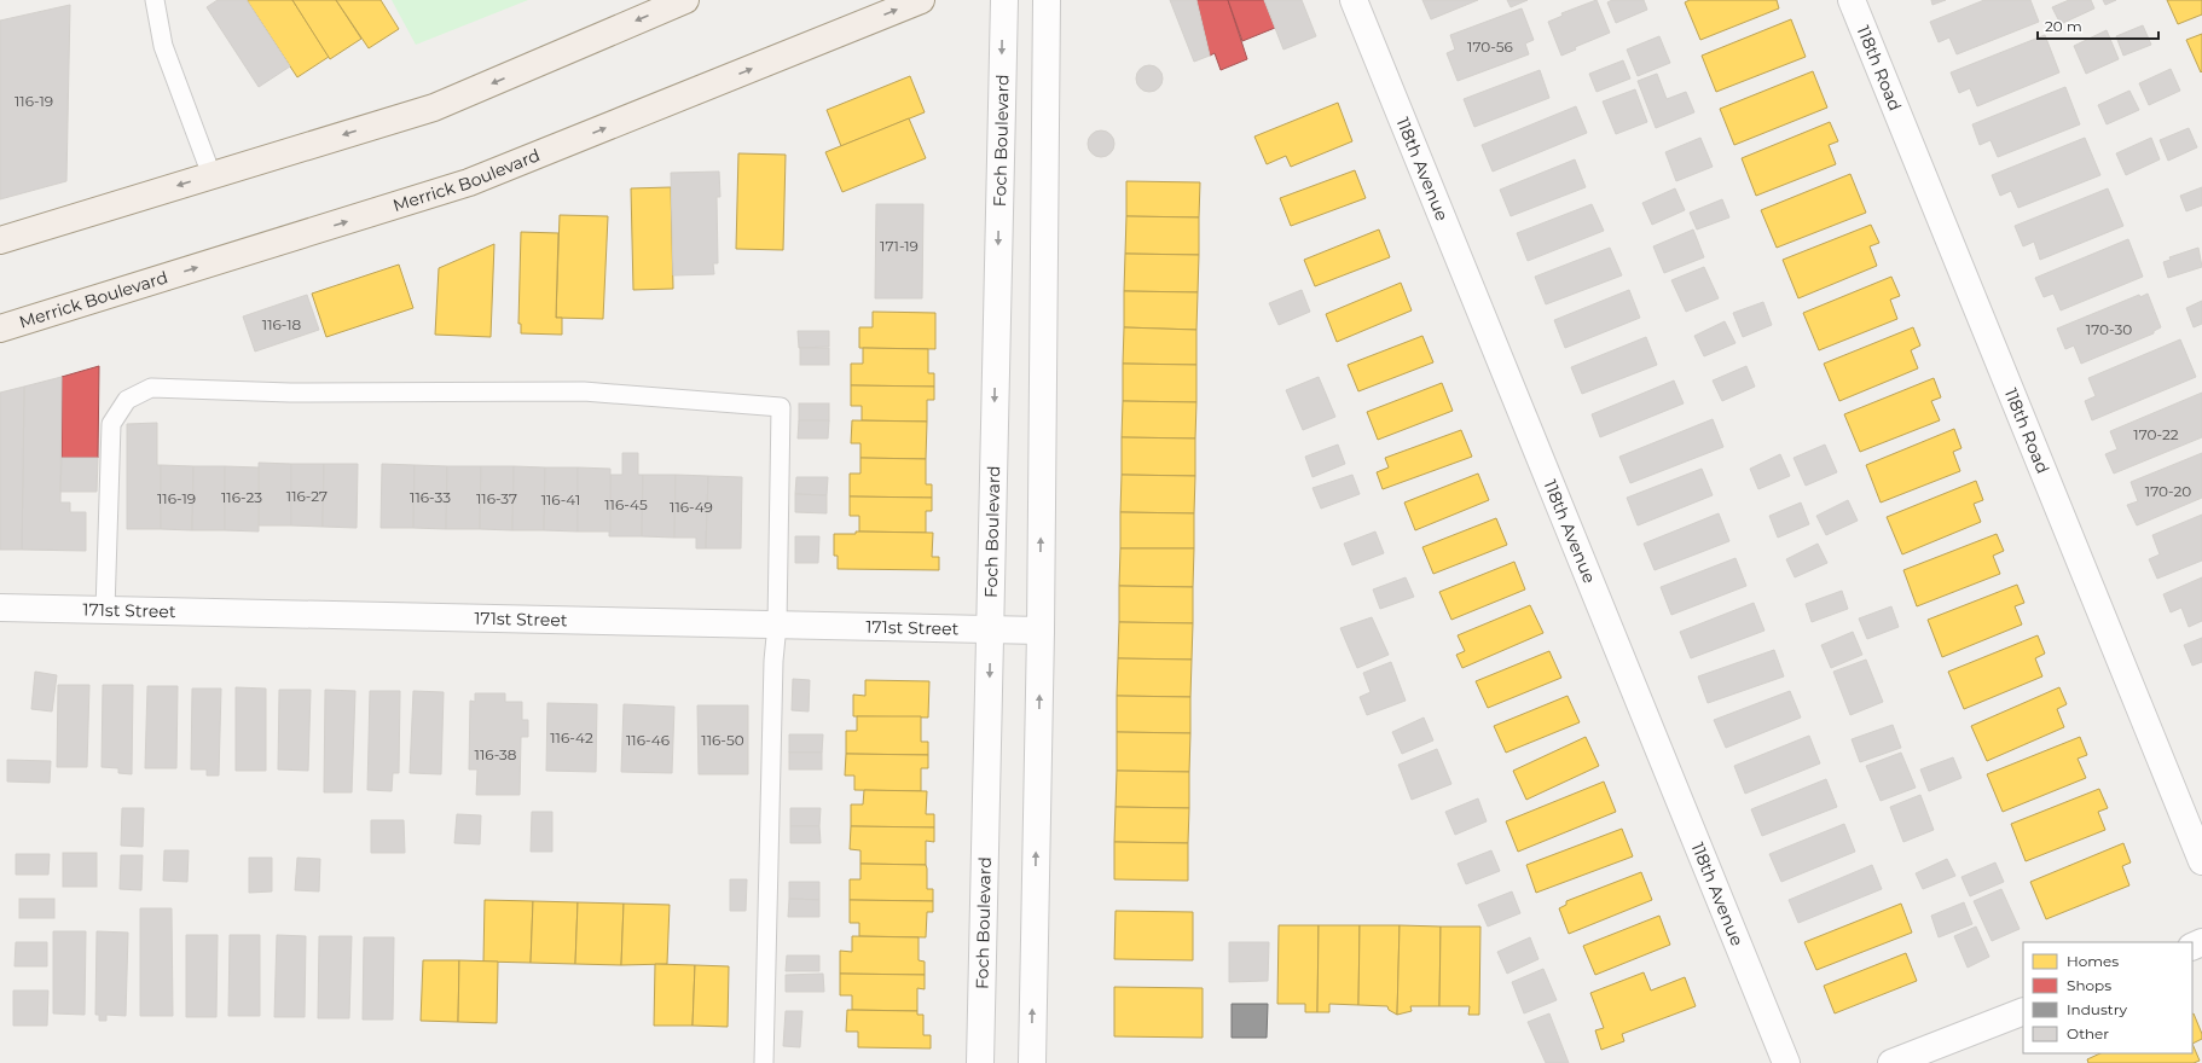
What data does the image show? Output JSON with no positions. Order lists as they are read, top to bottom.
{
  "streets": {
    "main road": ["Merrick Boulevard"],
    "street": [
      "118th Road",
      "Foch Boulevard",
      "118th Avenue",
      "171st Street"
    ]
  },
  "crossings": [
    ["Foch Boulevard", "171st Street"]
  ],
  "house_numbers": [
    "170-56",
    "116-19",
    "171-19",
    "116-18",
    "170-30",
    "170-22",
    "170-20",
    "116-27",
    "116-23",
    "116-33",
    "116-19",
    "116-37",
    "116-41",
    "116-45",
    "116-49",
    "116-42",
    "116-46",
    "116-50",
    "116-38"
  ],
  "legend": [
    "Homes",
    "Shops",
    "Industry",
    "Other"
  ],
  "scale_bar": "20 m"
}
